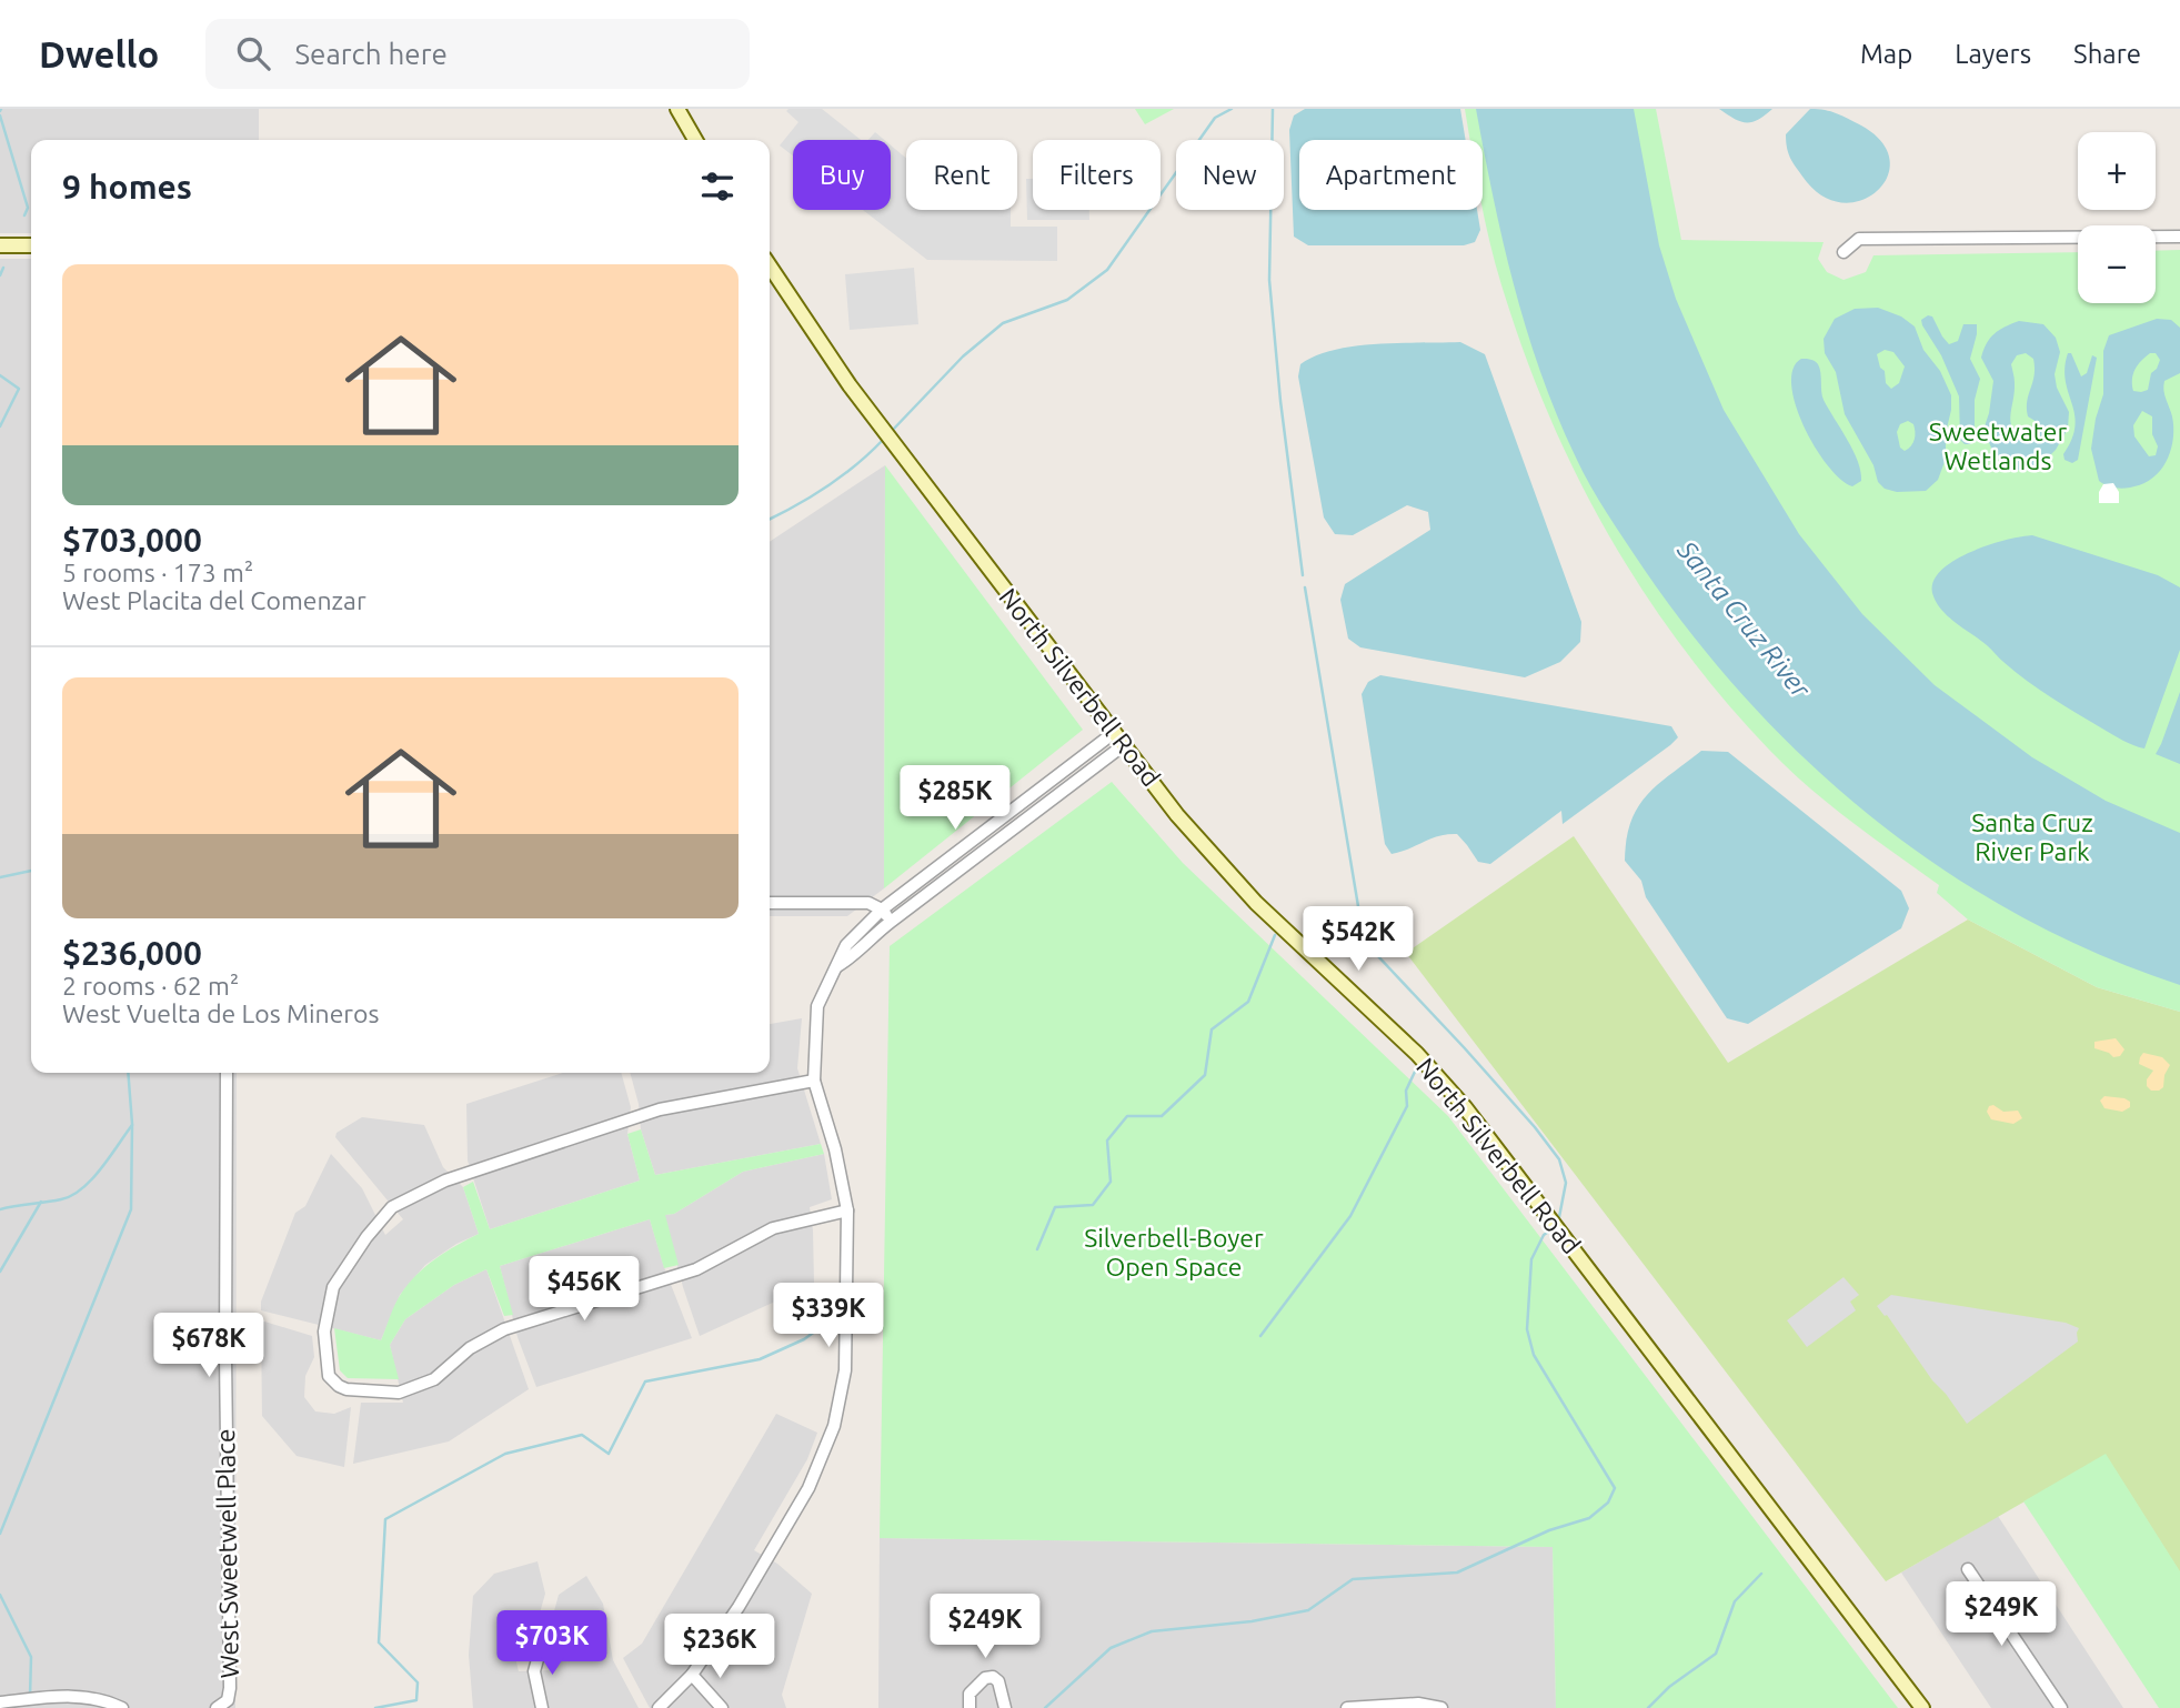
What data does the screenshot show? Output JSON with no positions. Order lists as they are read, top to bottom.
{
  "streets": {
    "main road": ["North Silverbell Road"],
    "street": ["West Sweetwell Place"]
  },
  "water": ["Santa Cruz River"],
  "parks": ["Sweetwater Wetlands", "Santa Cruz River Park", "Silverbell-Boyer Open Space"],
  "page": {
    "header": "Dwello",
    "search": "Search here",
    "nav": ["Map", "Layers", "Share"],
    "map_buttons": ["+", "−"],
    "chip": [
      "Buy",
      "Rent",
      "Filters",
      "New",
      "Apartment"
    ],
    "heading": "9 homes",
    "list": [
      {
        "name": "$703,000",
        "note": "5 rooms · 173 m² · West Placita del Comenzar"
      },
      {
        "name": "$236,000",
        "note": "2 rooms · 62 m² · West Vuelta de Los Mineros"
      }
    ],
    "price": [
      "$285K",
      "$542K",
      "$456K",
      "$339K",
      "$678K",
      "$249K",
      "$249K",
      "$703K",
      "$236K"
    ]
  }
}
